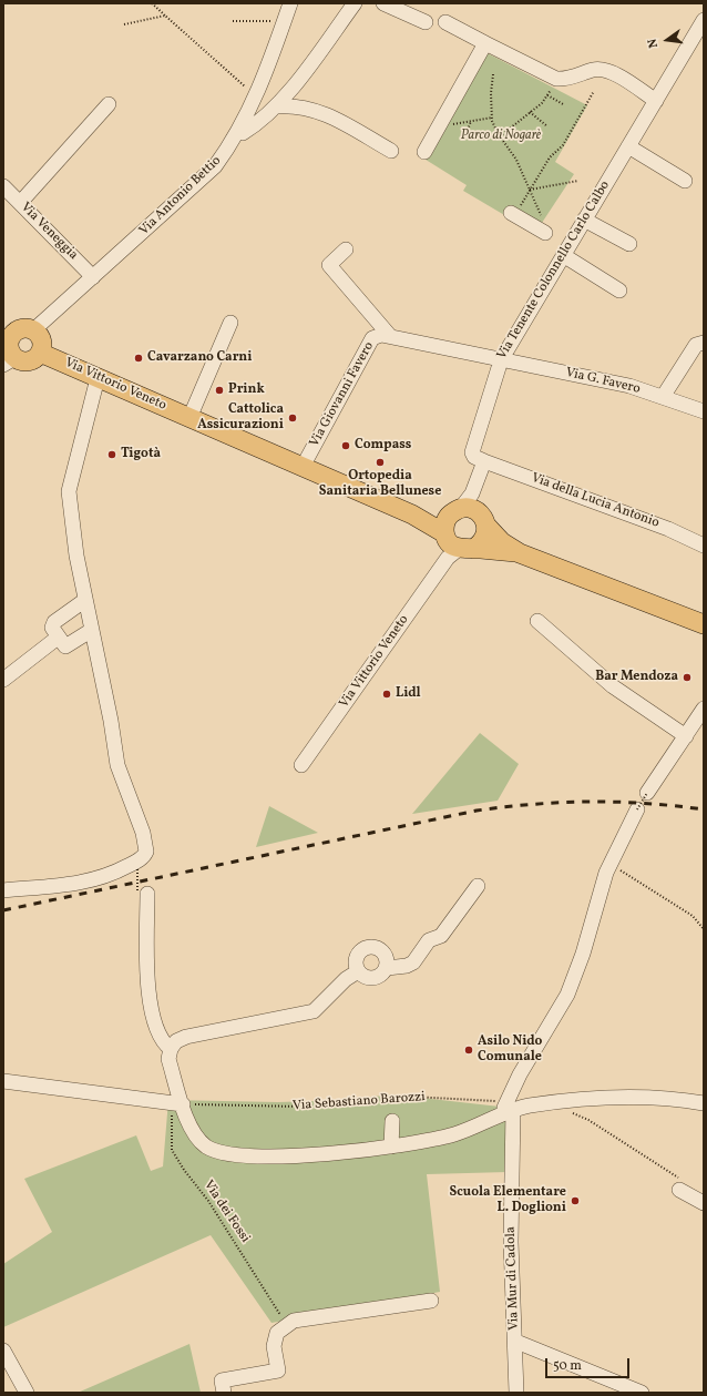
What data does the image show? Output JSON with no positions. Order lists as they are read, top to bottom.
{
  "streets": {
    "main road": ["Via Vittorio Veneto"],
    "street": [
      "Via Antonio Bettio",
      "Via Veneggia",
      "Via Tenente Colonnello Carlo Calbo",
      "Via G. Favero",
      "Via Giovanni Favero",
      "Via della Lucia Antonio",
      "Via Sebastiano Barozzi",
      "Via Mur di Cadola"
    ],
    "path": ["Via dei Fossi"]
  },
  "crossings": [
    ["Via Antonio Bettio", "Via Veneggia"],
    ["Via Antonio Bettio", "Via Vittorio Veneto"],
    ["Via Tenente Colonnello Carlo Calbo", "Via G. Favero"],
    ["Via Tenente Colonnello Carlo Calbo", "Via Giovanni Favero"],
    ["Via Tenente Colonnello Carlo Calbo", "Via della Lucia Antonio"],
    ["Via G. Favero", "Via Giovanni Favero"],
    ["Via Vittorio Veneto", "Via Giovanni Favero"],
    ["Via Sebastiano Barozzi", "Via dei Fossi"],
    ["Via Sebastiano Barozzi", "Via Mur di Cadola"]
  ],
  "parks": ["Parco di Nogarè"],
  "places": [
    "Cavarzano Carni",
    "Prink",
    "Cattolica Assicurazioni",
    "Compass",
    "Tigotà",
    "Ortopedia Sanitaria Bellunese",
    "Bar Mendoza",
    "Lidl",
    "Asilo Nido Comunale",
    "Scuola Elementare L. Doglioni"
  ],
  "scale_bar": "50 m",
  "north": "left"
}
